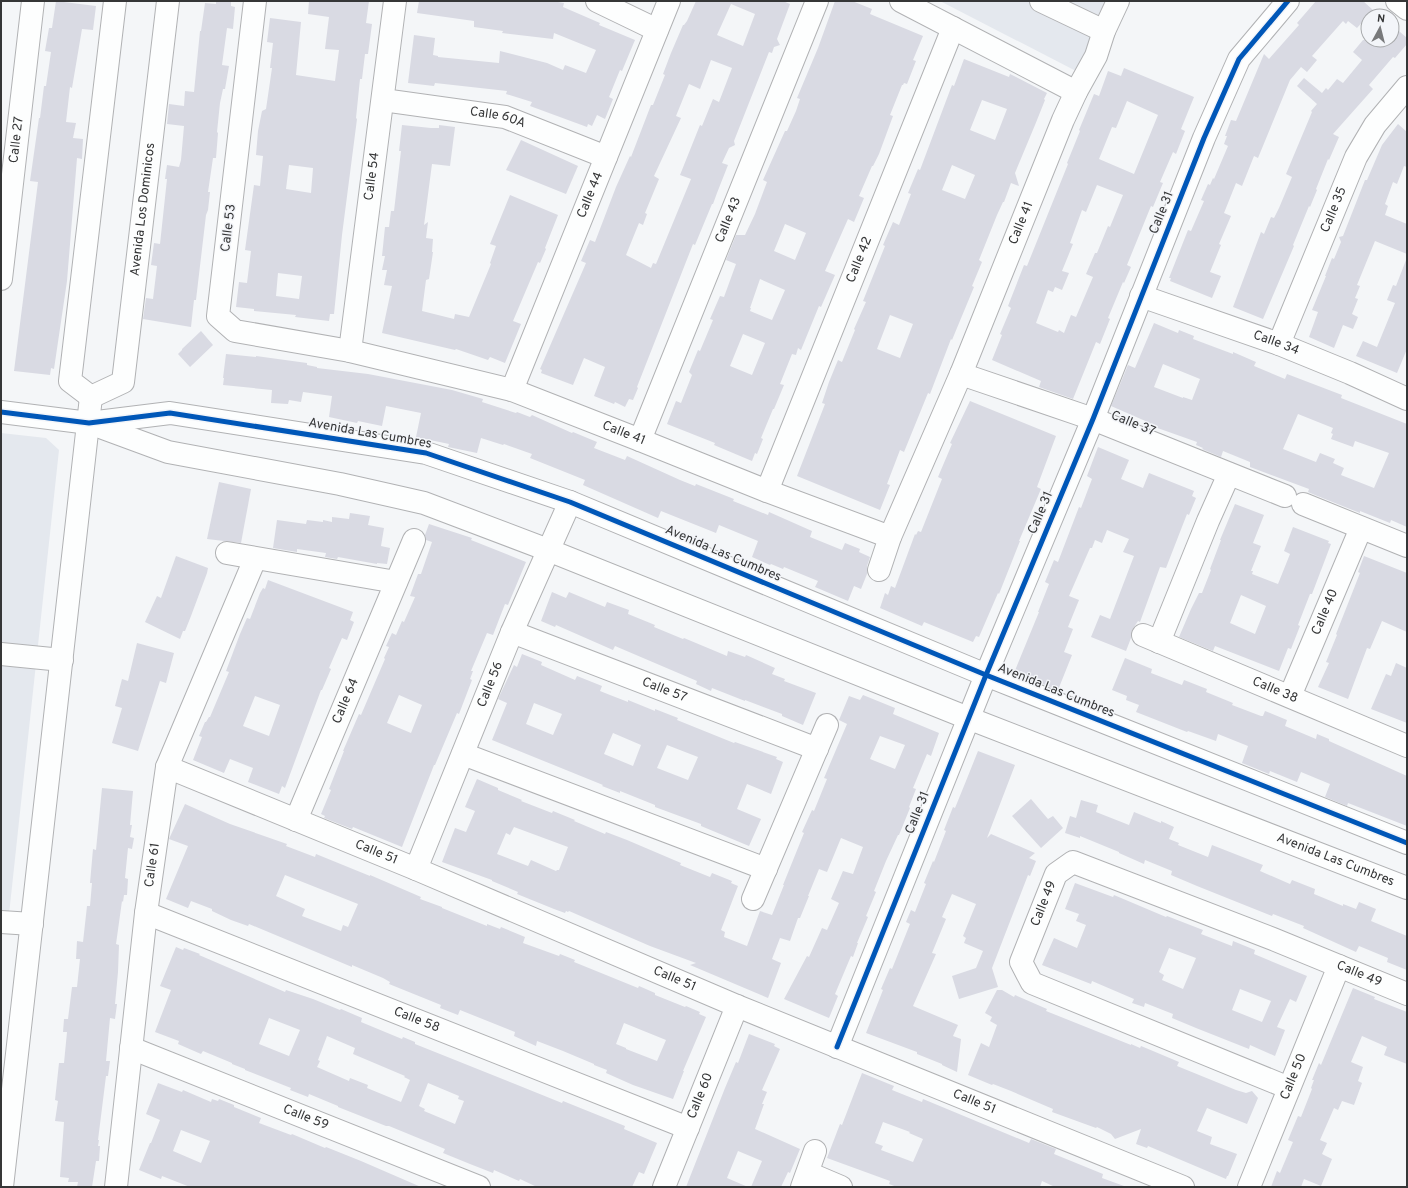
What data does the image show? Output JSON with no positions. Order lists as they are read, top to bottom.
{
  "streets": {
    "street": [
      "Calle 60A",
      "Calle 27",
      "Calle 54",
      "Calle 44",
      "Avenida Los Dominicos",
      "Calle 35",
      "Calle 31",
      "Calle 43",
      "Calle 41",
      "Calle 53",
      "Calle 42",
      "Calle 34",
      "Calle 37",
      "Avenida Las Cumbres",
      "Calle 40",
      "Calle 56",
      "Calle 57",
      "Calle 38",
      "Calle 64",
      "Calle 51",
      "Calle 61",
      "Calle 49",
      "Calle 58",
      "Calle 50",
      "Calle 60",
      "Calle 59"
    ]
  },
  "crossings": [
    ["Calle 60A", "Calle 54"],
    ["Calle 60A", "Calle 44"],
    ["Calle 54", "Calle 41"],
    ["Calle 54", "Calle 53"],
    ["Calle 44", "Calle 41"],
    ["Calle 35", "Calle 34"],
    ["Calle 31", "Calle 34"],
    ["Calle 31", "Calle 37"],
    ["Calle 31", "Avenida Las Cumbres"],
    ["Calle 31", "Calle 51"],
    ["Calle 43", "Calle 41"],
    ["Calle 41", "Calle 53"],
    ["Calle 41", "Calle 42"],
    ["Calle 41", "Calle 37"],
    ["Calle 37", "Calle 40"],
    ["Calle 37", "Calle 38"],
    ["Avenida Las Cumbres", "Calle 56"],
    ["Calle 40", "Calle 38"],
    ["Calle 56", "Calle 57"],
    ["Calle 56", "Calle 51"],
    ["Calle 64", "Calle 51"],
    ["Calle 51", "Calle 61"],
    ["Calle 51", "Calle 60"],
    ["Calle 61", "Calle 58"],
    ["Calle 61", "Calle 59"],
    ["Calle 49", "Calle 50"],
    ["Calle 58", "Calle 60"]
  ],
  "north": "top"
}
